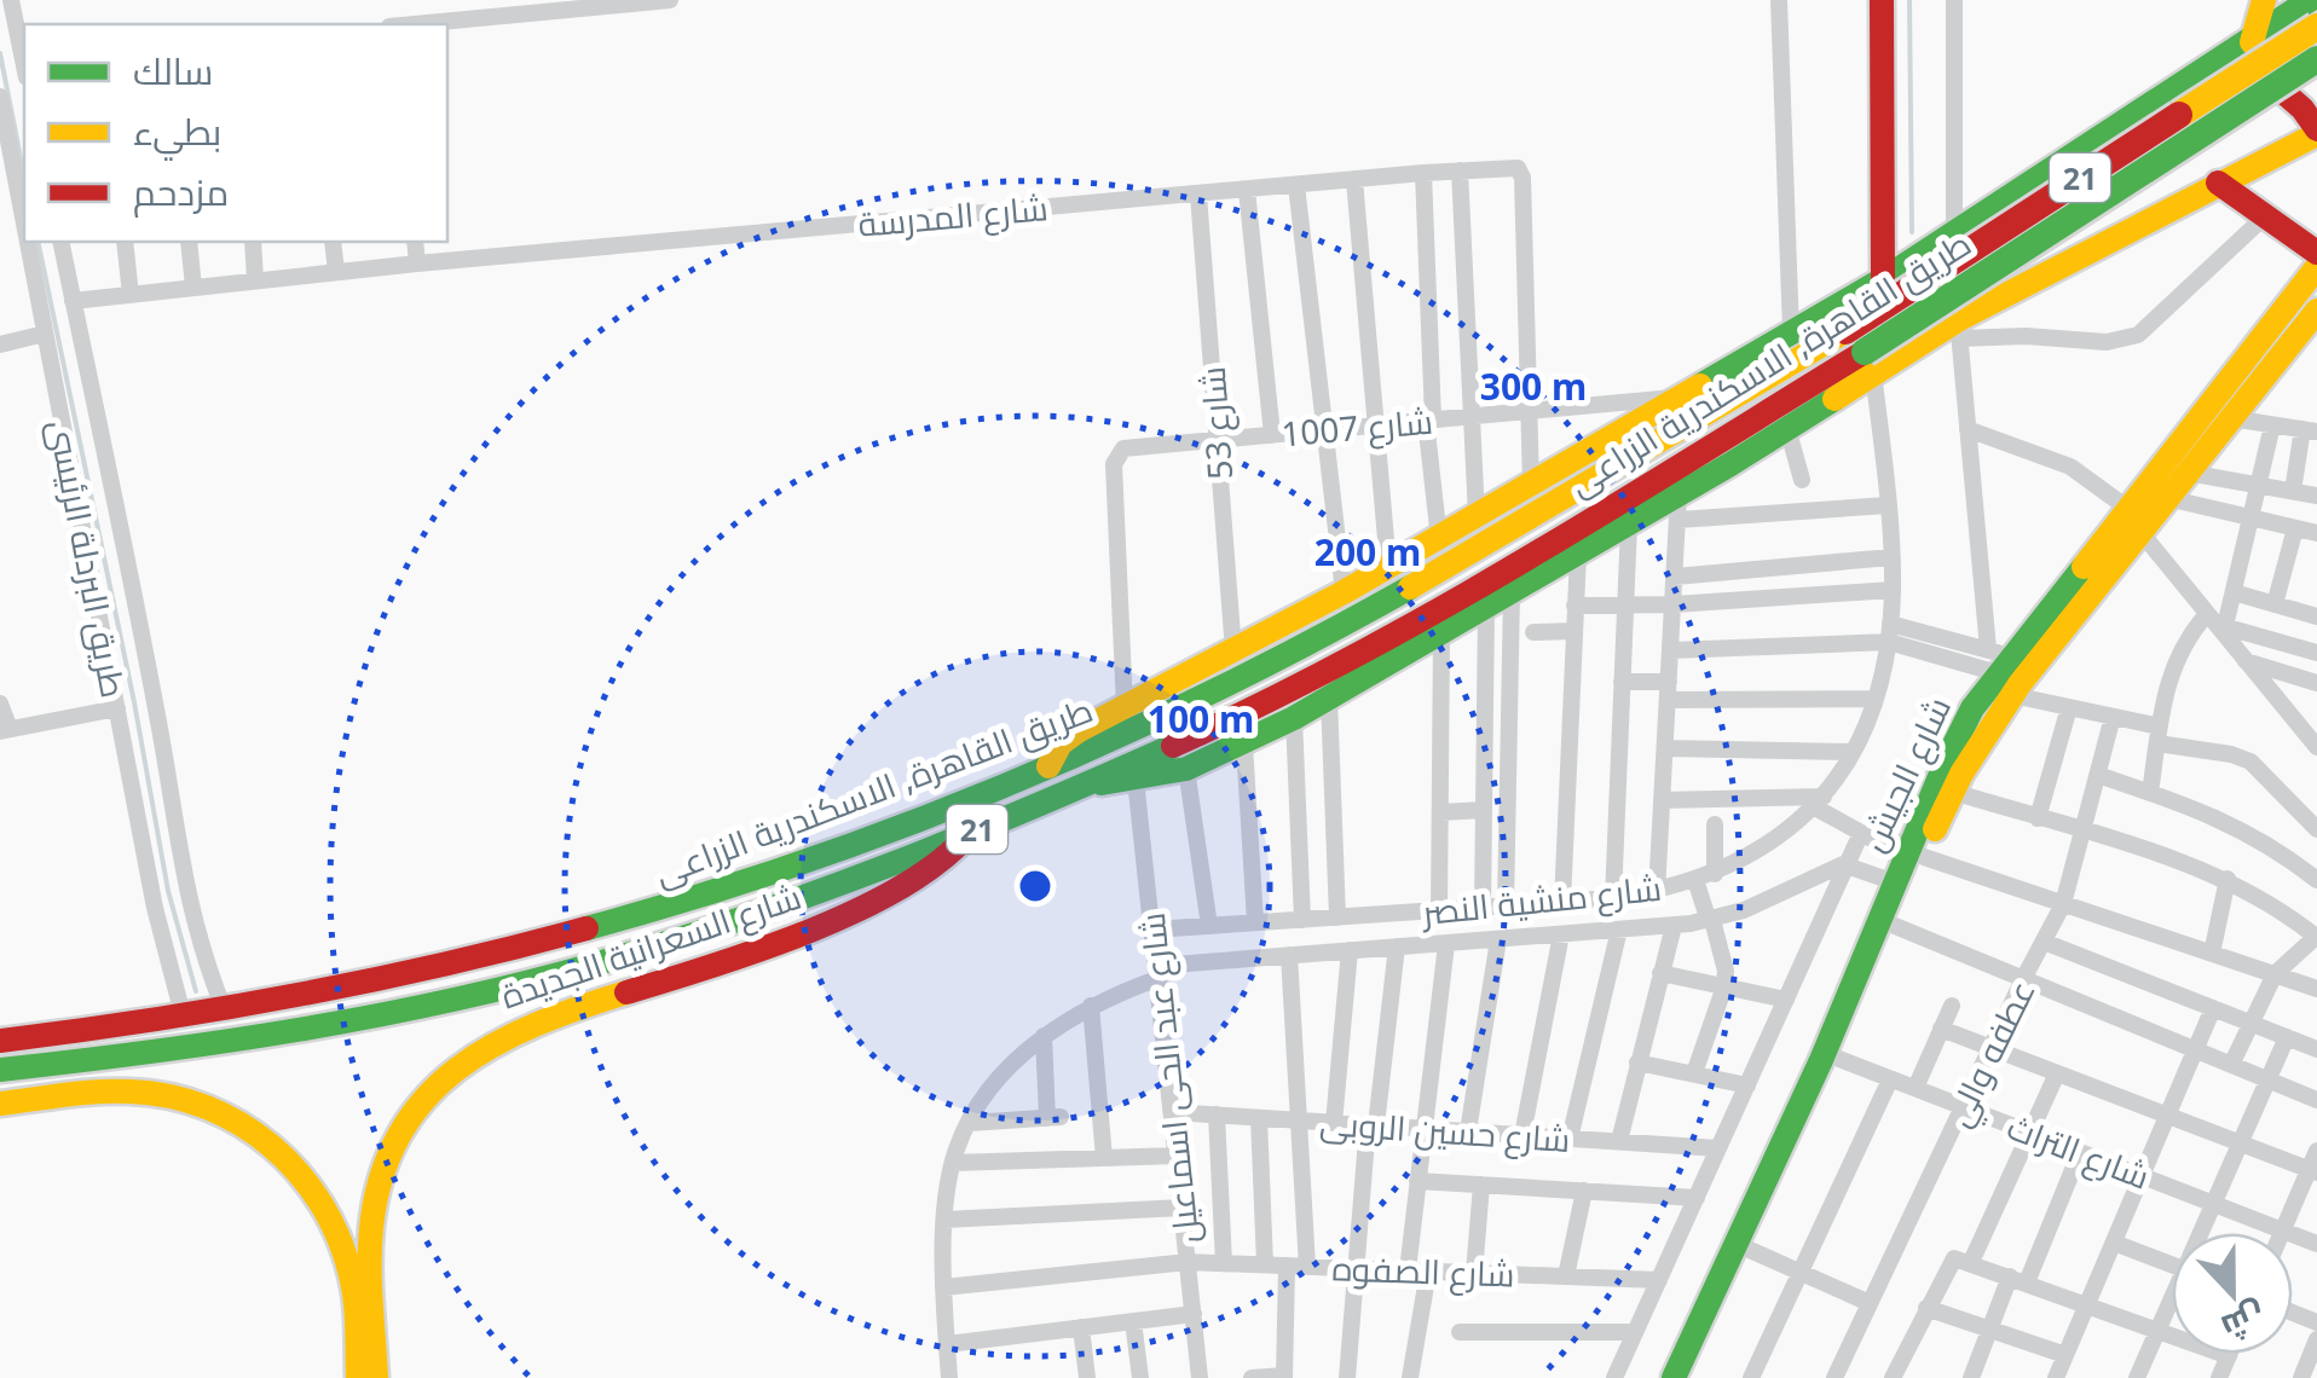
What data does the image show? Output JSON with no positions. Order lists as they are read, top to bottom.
{
  "streets": {
    "main road": [
      "21",
      "طريق القاهرة, الاسكندرية الزراعى",
      "شارع الجيش",
      "شارع السعرانية الجديدة"
    ],
    "street": [
      "شارع المدرسة",
      "شارع 53",
      "شارع 1007",
      "طريق البردلة الرئيسى",
      "شارع منشية النصر",
      "عطفه والي",
      "شارع عبد الحى اسماعيل",
      "شارع حسين الروبى",
      "شارع التراث",
      "شارع الصفوه"
    ]
  },
  "crossings": [
    ["شارع المدرسة", "شارع 53"],
    ["شارع المدرسة", "شارع 1007"],
    ["شارع المدرسة", "طريق البردلة الرئيسى"],
    ["طريق القاهرة, الاسكندرية الزراعى", "طريق البردلة الرئيسى"],
    ["طريق القاهرة, الاسكندرية الزراعى", "شارع منشية النصر"],
    ["طريق القاهرة, الاسكندرية الزراعى", "شارع السعرانية الجديدة"],
    ["شارع 53", "شارع 1007"],
    ["شارع الجيش", "شارع التراث"],
    ["شارع منشية النصر", "شارع عبد الحى اسماعيل"],
    ["شارع منشية النصر", "شارع الصفوه"],
    ["عطفه والي", "شارع التراث"],
    ["شارع عبد الحى اسماعيل", "شارع حسين الروبى"],
    ["شارع عبد الحى اسماعيل", "شارع الصفوه"]
  ],
  "legend": ["سالك", "بطيء", "مزدحم"],
  "north": "bottom",
  "rings": ["300 m", "200 m", "100 m"]
}
